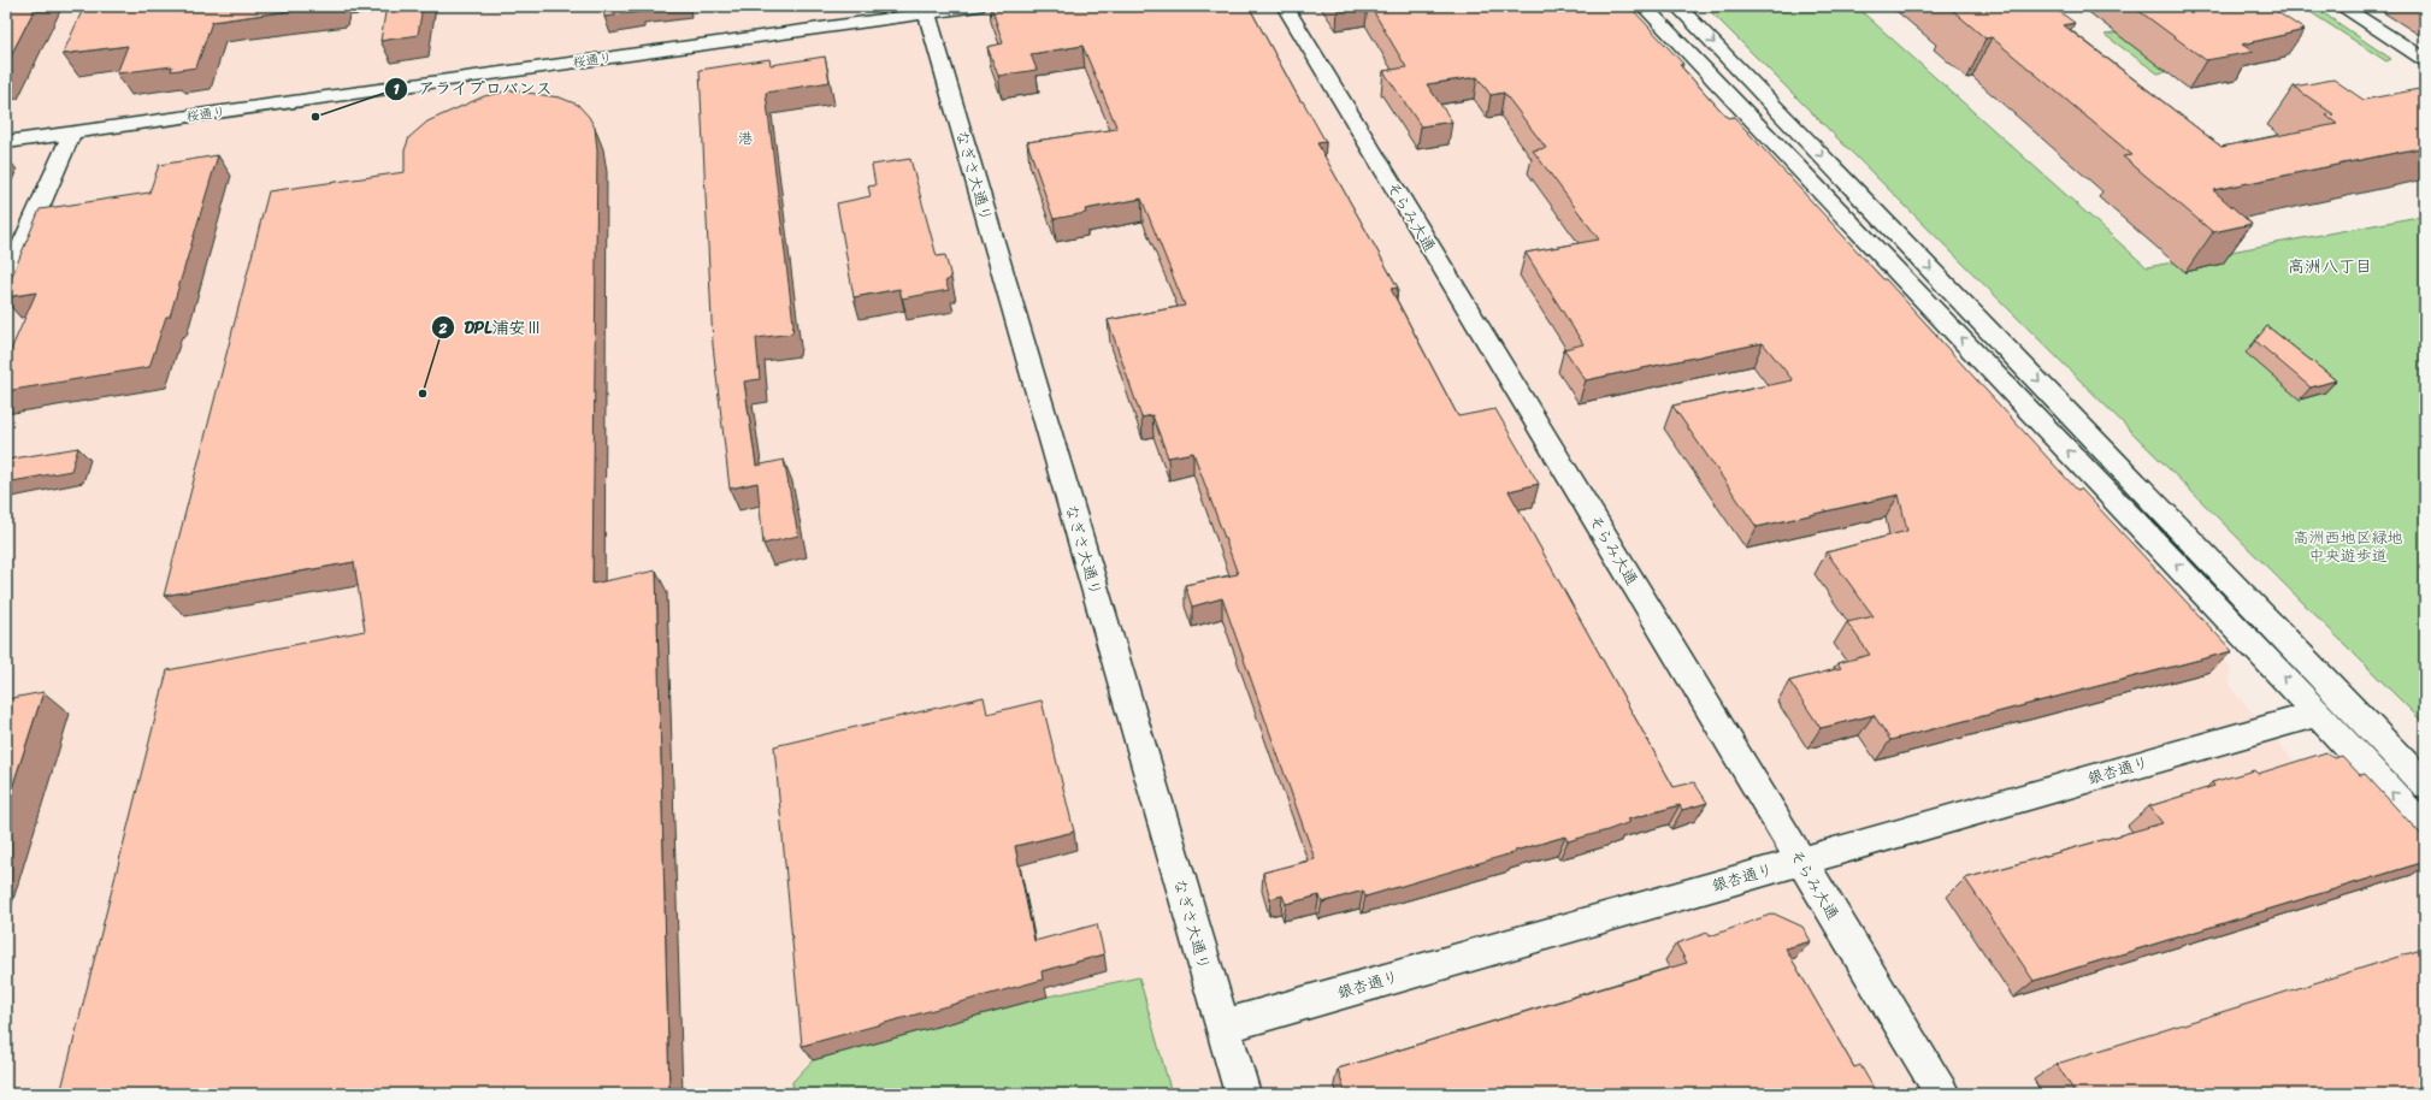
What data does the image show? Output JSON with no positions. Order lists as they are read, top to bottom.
{
  "streets": {
    "street": [
      "桜通り",
      "なぎさ大通り",
      "そらみ大通",
      "銀杏通り"
    ]
  },
  "crossings": [
    ["桜通り", "なぎさ大通り"],
    ["なぎさ大通り", "銀杏通り"],
    ["そらみ大通", "銀杏通り"]
  ],
  "districts": ["港", "高洲八丁目"],
  "parks": ["高洲西地区緑地 中央遊歩道"],
  "places": ["アライプロバンス", "DPL浦安Ⅲ"]
}
